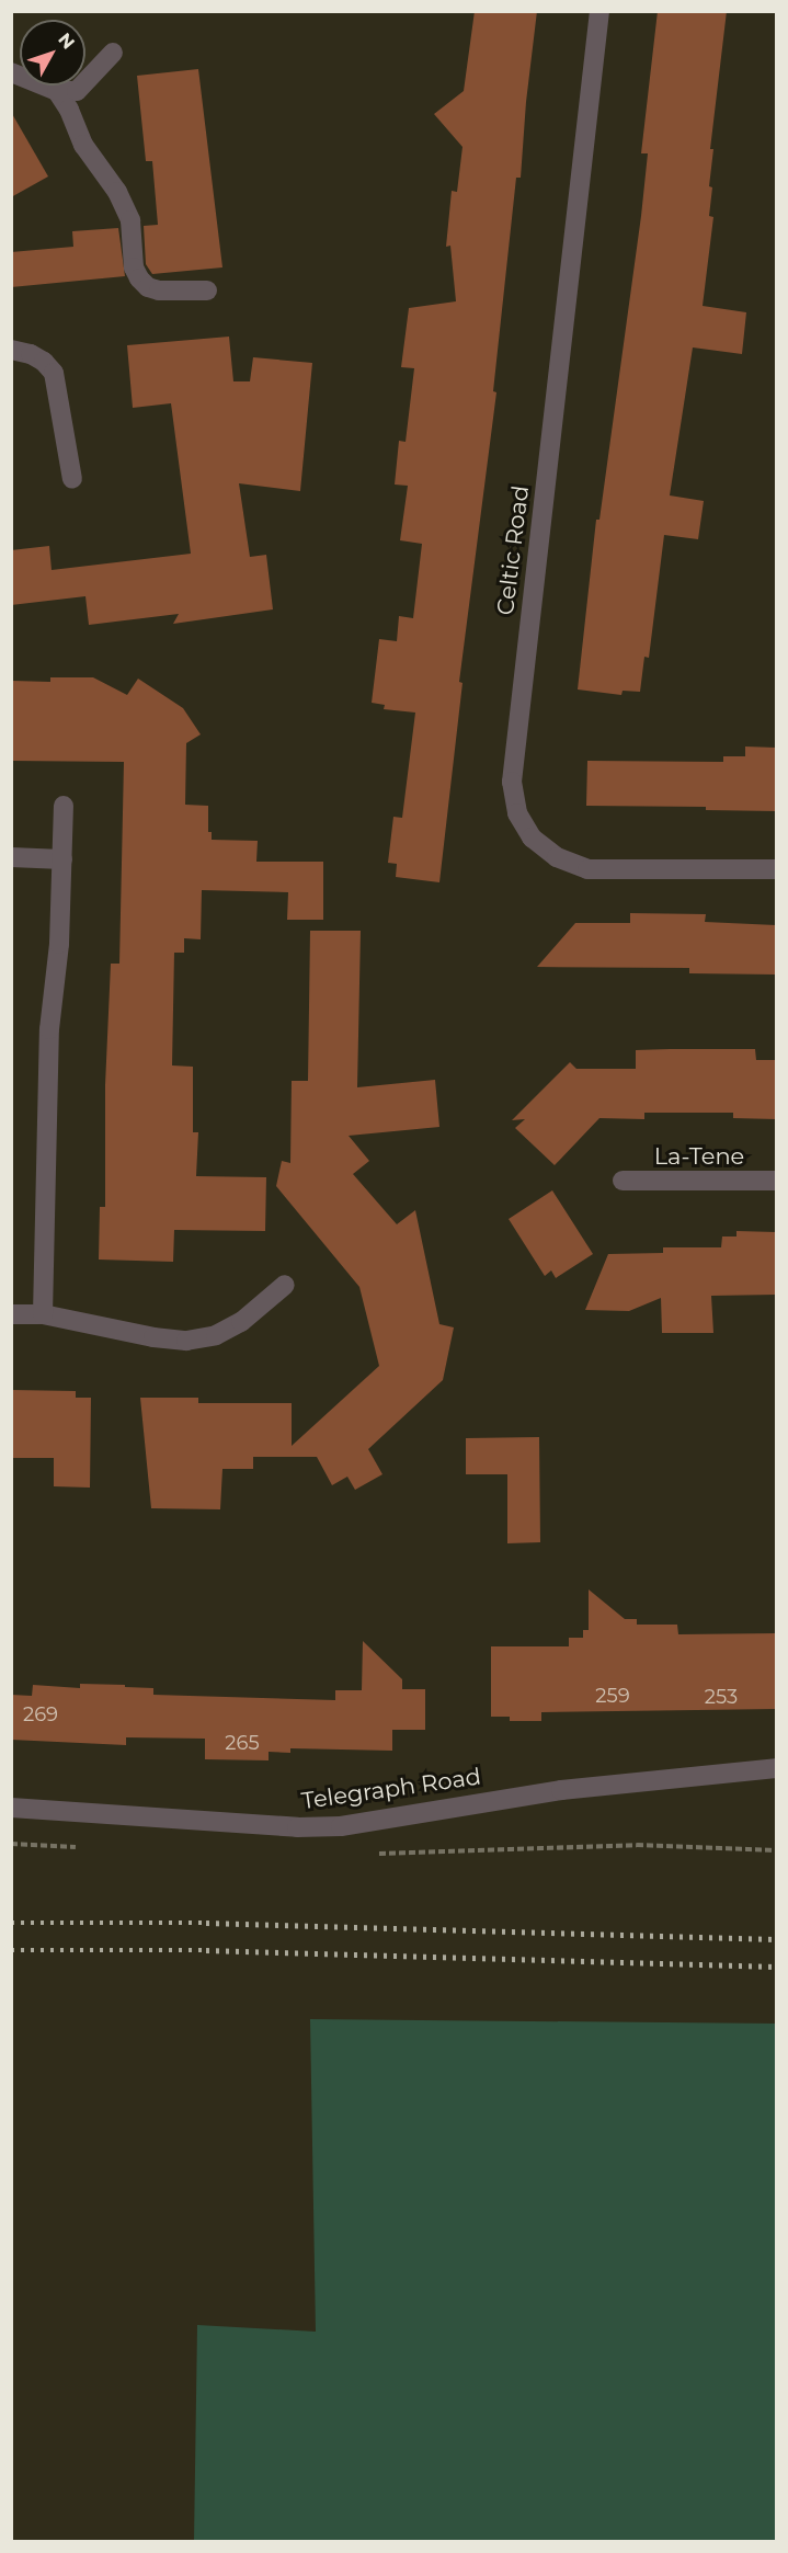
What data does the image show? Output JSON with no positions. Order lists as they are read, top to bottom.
{
  "streets": {
    "street": ["Celtic Road", "La-Tene", "Telegraph Road"]
  },
  "house_numbers": [
    "259",
    "253",
    "269",
    "265"
  ],
  "north": "top right"
}
